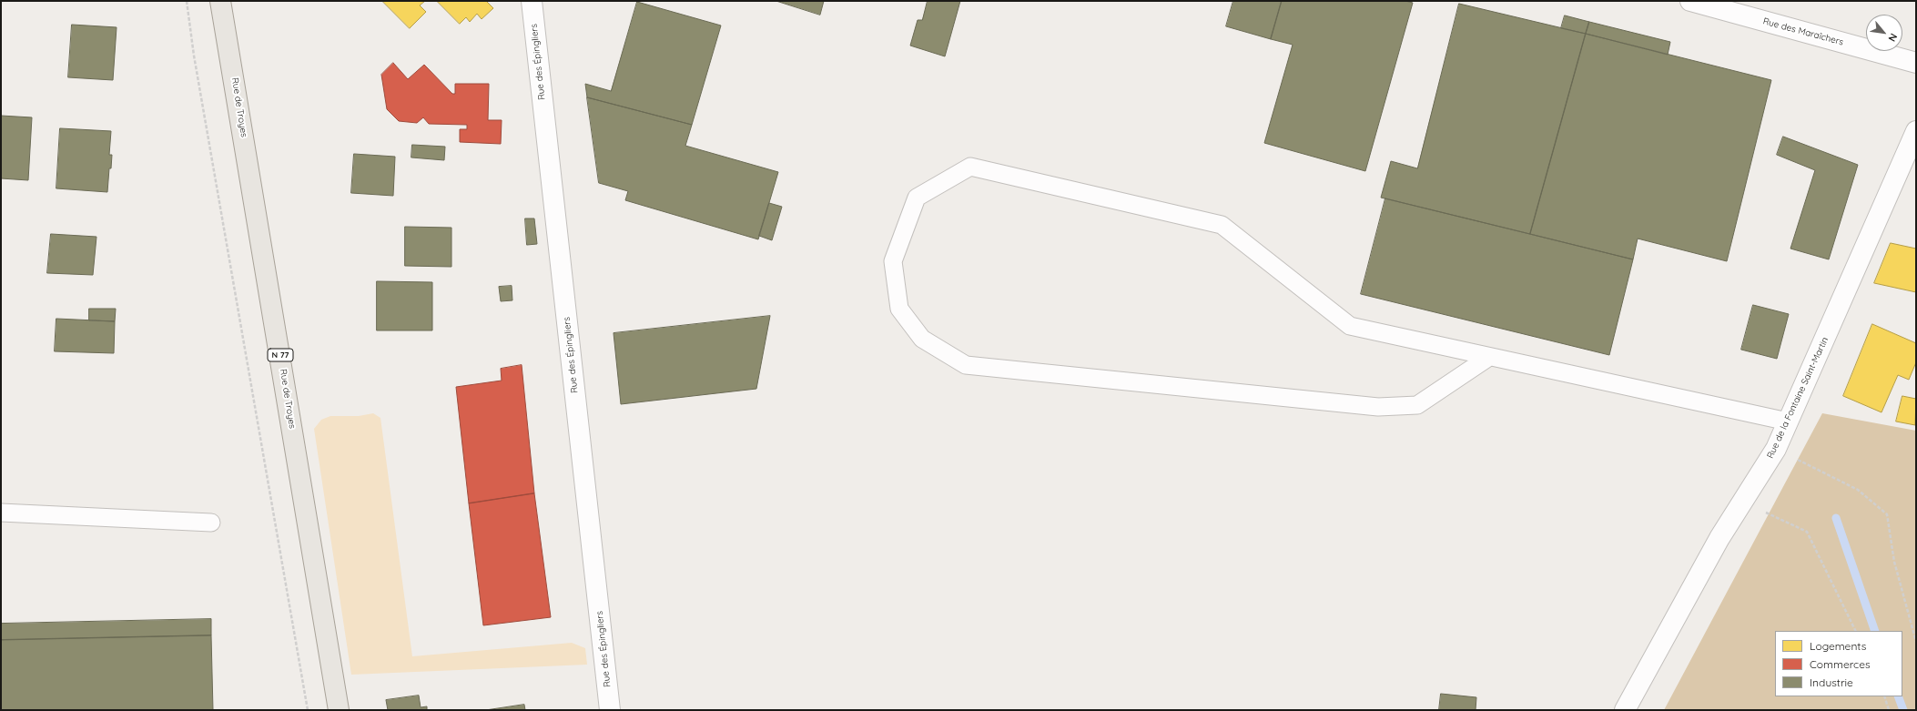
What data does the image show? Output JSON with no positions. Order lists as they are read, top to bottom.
{
  "streets": {
    "main road": ["Rue de Troyes", "N 77"],
    "street": ["Rue des Maraîchers", "Rue des Épingliers", "Rue de la Fontaine Saint-Martin"]
  },
  "legend": ["Logements", "Commerces", "Industrie"],
  "north": "bottom right"
}
